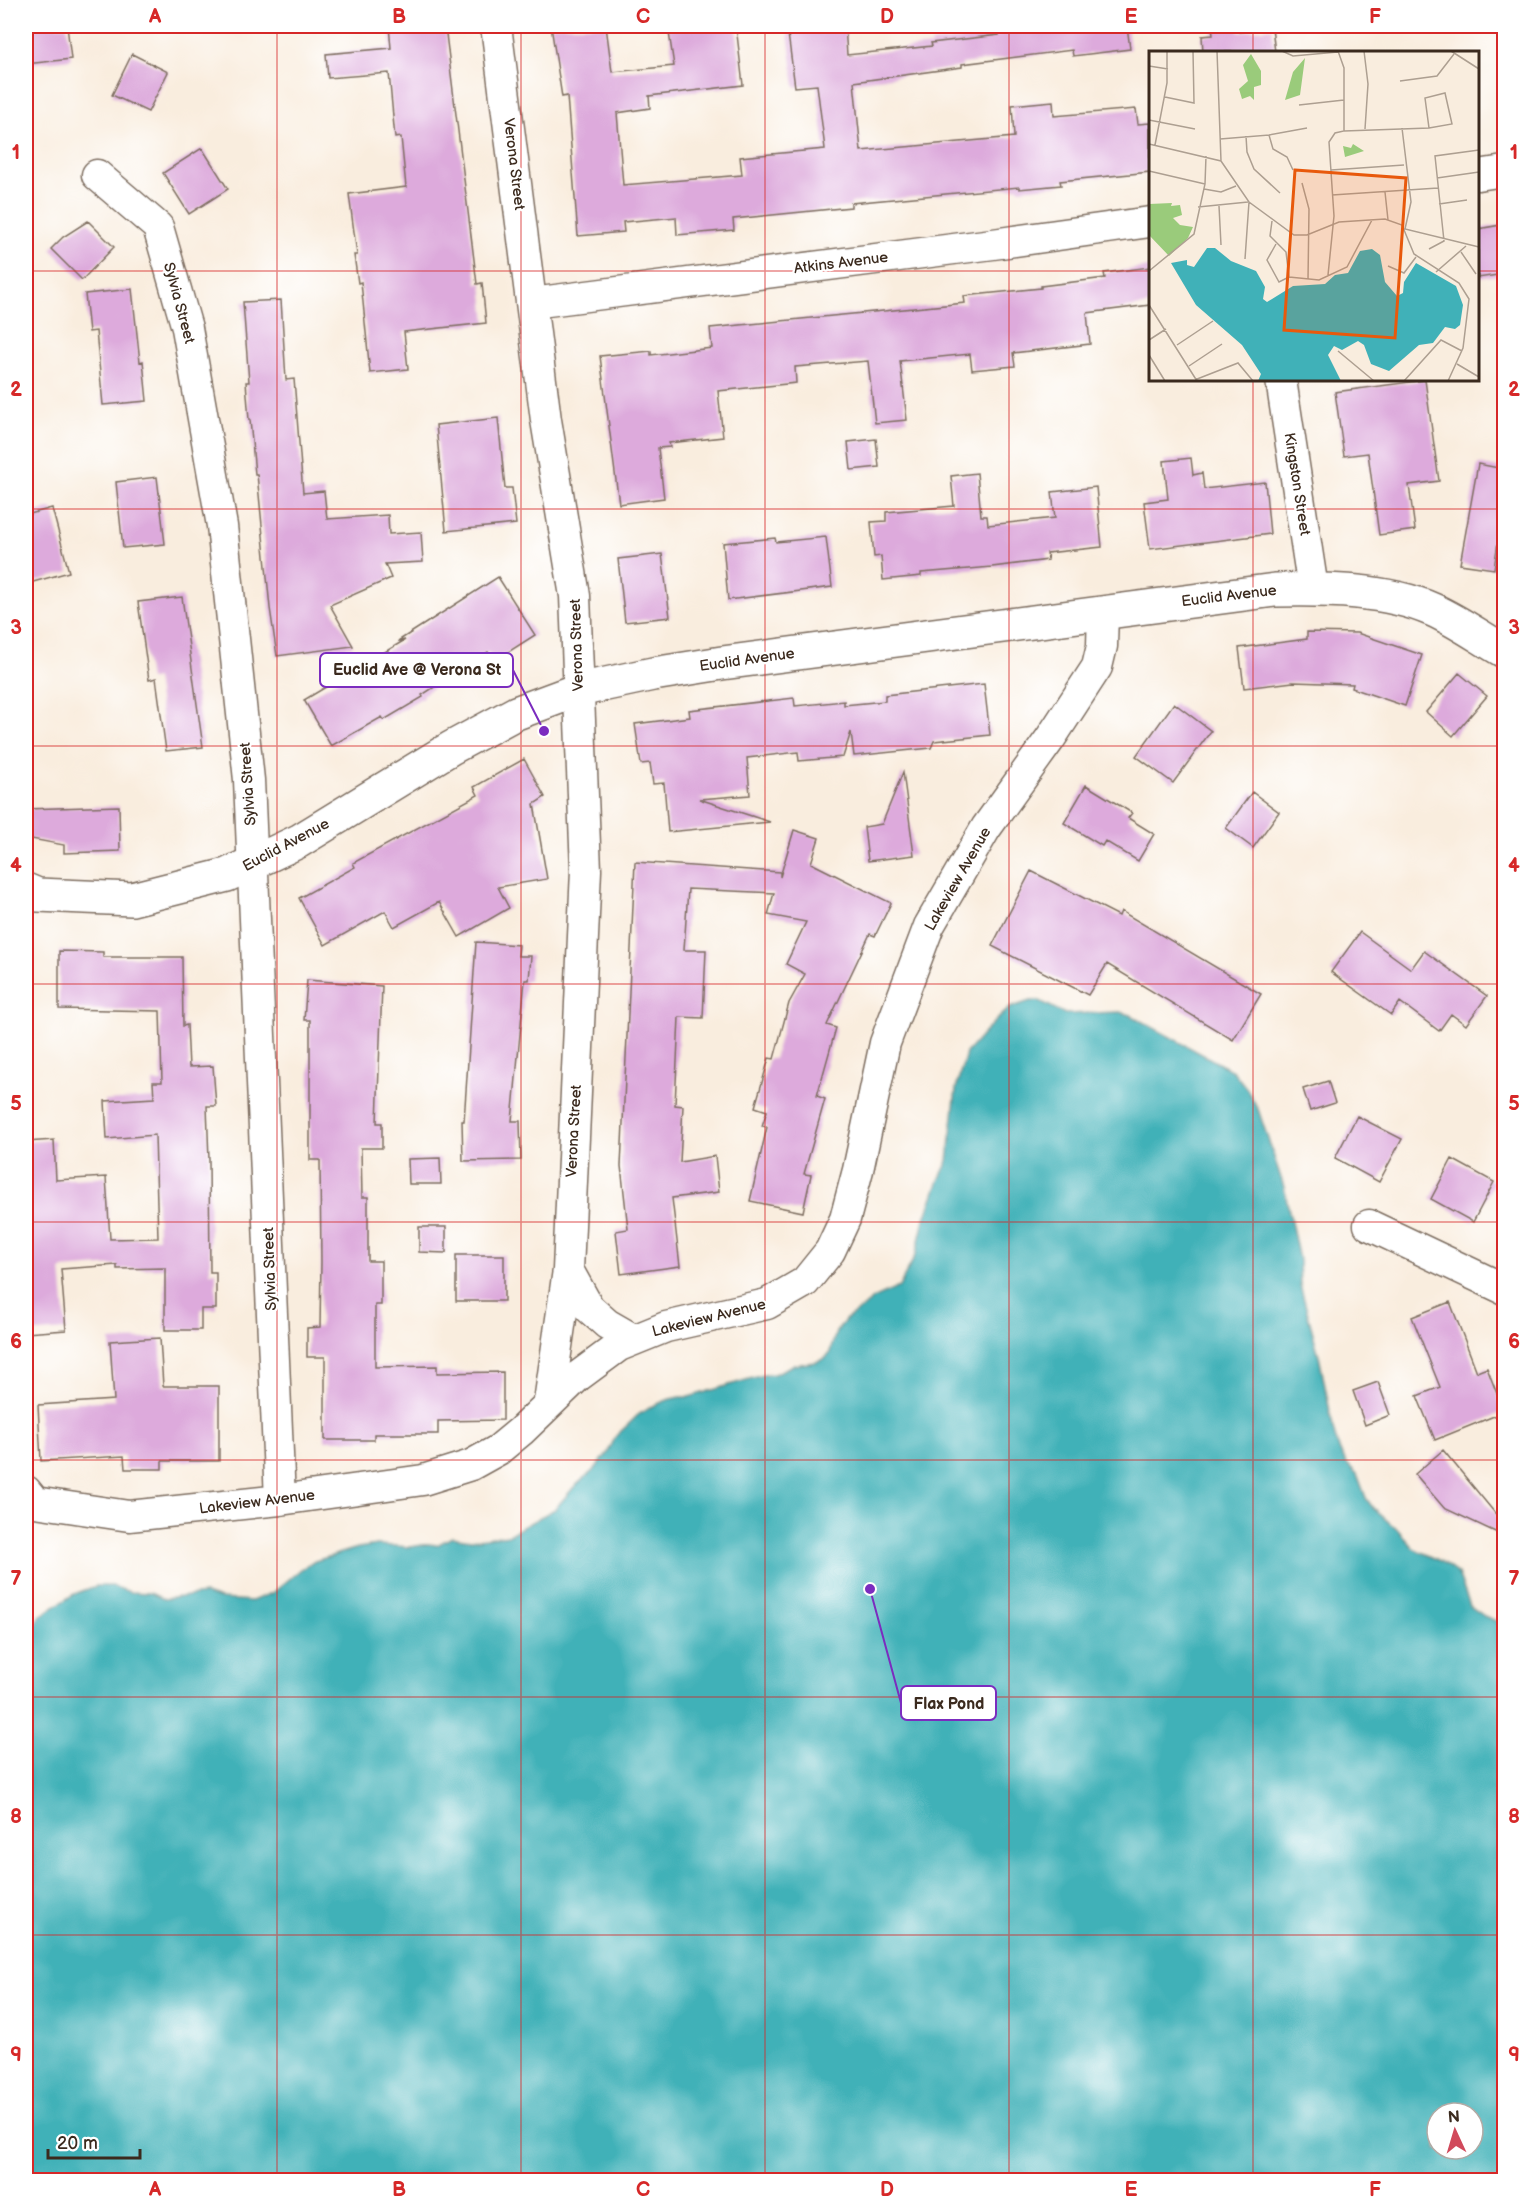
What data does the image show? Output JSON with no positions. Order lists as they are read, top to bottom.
{
  "streets": {
    "street": [
      "Verona Street",
      "Atkins Avenue",
      "Sylvia Street",
      "Kingston Street",
      "Euclid Avenue",
      "Lakeview Avenue"
    ]
  },
  "crossings": [
    ["Verona Street", "Atkins Avenue"],
    ["Verona Street", "Euclid Avenue"],
    ["Verona Street", "Lakeview Avenue"],
    ["Sylvia Street", "Euclid Avenue"],
    ["Sylvia Street", "Lakeview Avenue"],
    ["Kingston Street", "Euclid Avenue"],
    ["Euclid Avenue", "Lakeview Avenue"]
  ],
  "places": ["Euclid Ave @ Verona St", "Flax Pond"],
  "scale_bar": "20 m",
  "north": "top",
  "grid": {
    "columns": [
      "A",
      "B",
      "C",
      "D",
      "E",
      "F"
    ],
    "rows": [
      "1",
      "2",
      "3",
      "4",
      "5",
      "6",
      "7",
      "8",
      "9"
    ]
  }
}
